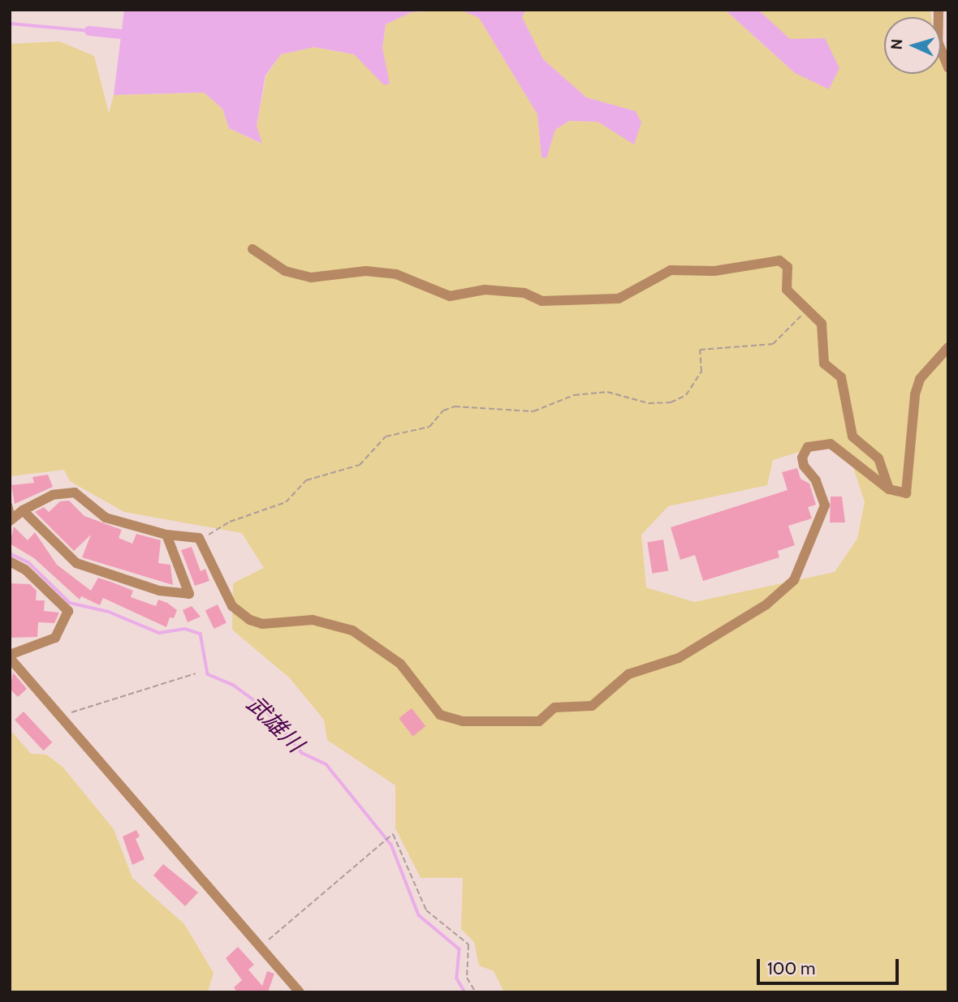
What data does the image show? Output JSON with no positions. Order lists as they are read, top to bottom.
{
  "water": ["武雄川"],
  "scale_bar": "100 m",
  "north": "left"
}
